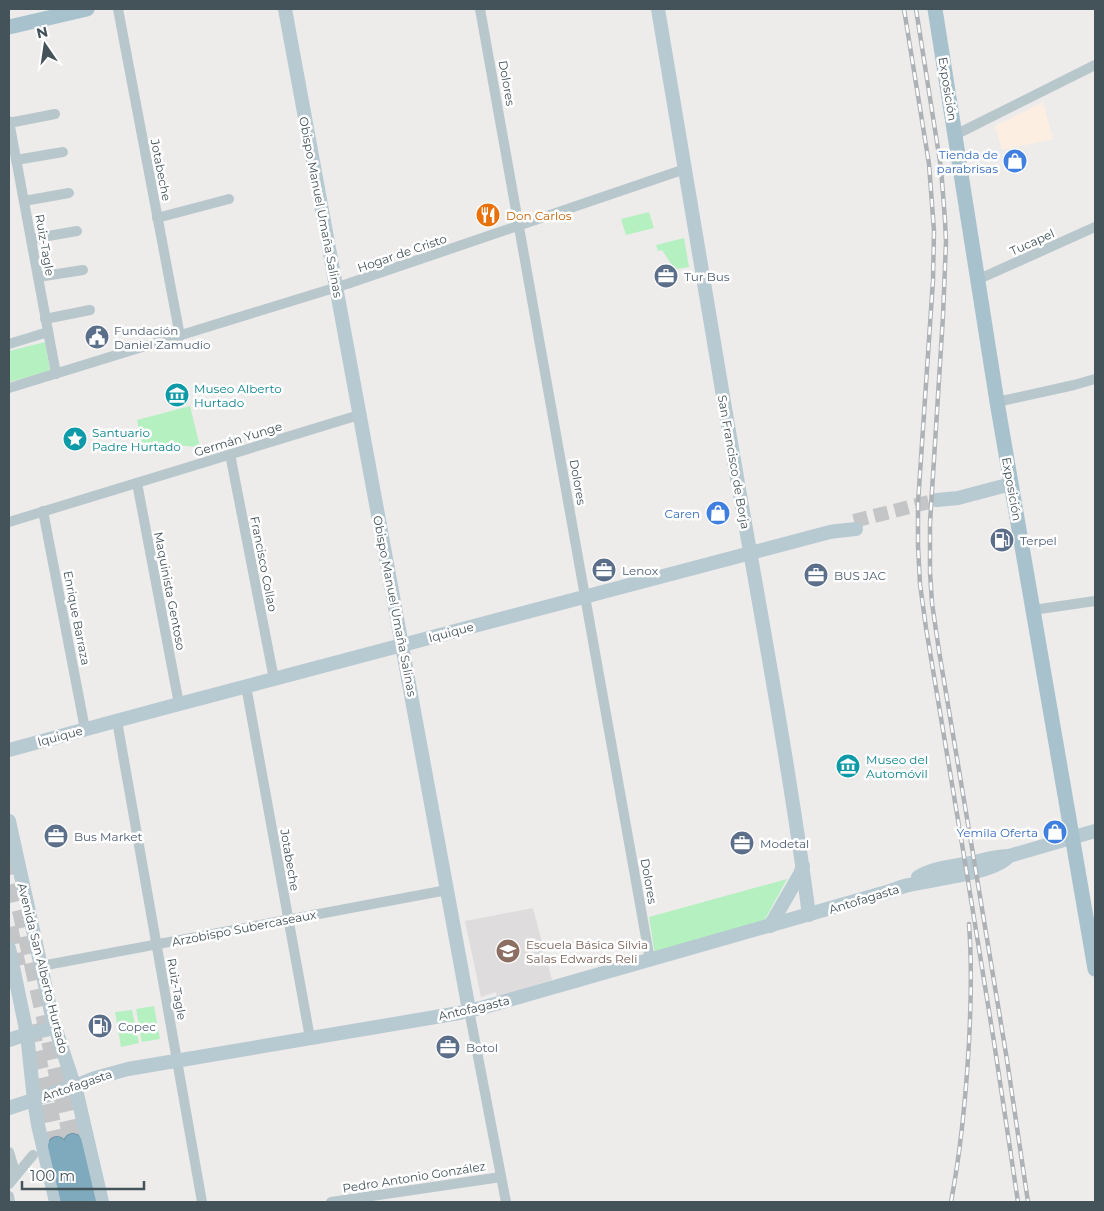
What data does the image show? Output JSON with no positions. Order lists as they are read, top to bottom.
{
  "streets": {
    "main road": ["Exposición"],
    "street": [
      "Dolores",
      "Jotabeche",
      "Obispo Manuel Umaña Salinas",
      "Tucapel",
      "Ruiz-Tagle",
      "Hogar de Cristo",
      "Germán Yunge",
      "San Francisco de Borja",
      "Francisco Collao",
      "Maquinista Gentoso",
      "Enrique Barraza",
      "Iquique",
      "Antofagasta",
      "Arzobispo Subercaseaux",
      "Avenida San Alberto Hurtado",
      "Pedro Antonio González"
    ]
  },
  "crossings": [
    ["Dolores", "Hogar de Cristo"],
    ["Dolores", "Iquique"],
    ["Dolores", "Antofagasta"],
    ["Exposición", "Tucapel"],
    ["Exposición", "Antofagasta"],
    ["Jotabeche", "Hogar de Cristo"],
    ["Jotabeche", "Iquique"],
    ["Jotabeche", "Antofagasta"],
    ["Jotabeche", "Arzobispo Subercaseaux"],
    ["Obispo Manuel Umaña Salinas", "Hogar de Cristo"],
    ["Obispo Manuel Umaña Salinas", "Germán Yunge"],
    ["Obispo Manuel Umaña Salinas", "Iquique"],
    ["Obispo Manuel Umaña Salinas", "Antofagasta"],
    ["Obispo Manuel Umaña Salinas", "Arzobispo Subercaseaux"],
    ["Obispo Manuel Umaña Salinas", "Pedro Antonio González"],
    ["Ruiz-Tagle", "Hogar de Cristo"],
    ["Ruiz-Tagle", "Iquique"],
    ["Ruiz-Tagle", "Antofagasta"],
    ["Ruiz-Tagle", "Arzobispo Subercaseaux"],
    ["Hogar de Cristo", "San Francisco de Borja"],
    ["Germán Yunge", "Francisco Collao"],
    ["Germán Yunge", "Maquinista Gentoso"],
    ["Germán Yunge", "Enrique Barraza"],
    ["San Francisco de Borja", "Iquique"],
    ["San Francisco de Borja", "Antofagasta"],
    ["Francisco Collao", "Iquique"],
    ["Maquinista Gentoso", "Iquique"],
    ["Enrique Barraza", "Iquique"],
    ["Antofagasta", "Avenida San Alberto Hurtado"],
    ["Arzobispo Subercaseaux", "Avenida San Alberto Hurtado"]
  ],
  "places": {
    "shop": ["Tienda de parabrisas", "Caren", "Yemila Oferta"],
    "restaurant": ["Don Carlos"],
    "office": [
      "Tur Bus",
      "Lenox",
      "BUS JAC",
      "Bus Market",
      "Modetal",
      "Botol"
    ],
    "public building": ["Fundación Daniel Zamudio"],
    "museum": ["Museo Alberto Hurtado", "Museo del Automóvil"],
    "place": ["Santuario Padre Hurtado"],
    "fuel station": ["Terpel", "Copec"],
    "school or university": ["Escuela Básica Silvia Salas Edwards Reli"]
  },
  "scale_bar": "100 m",
  "north": "top"
}
